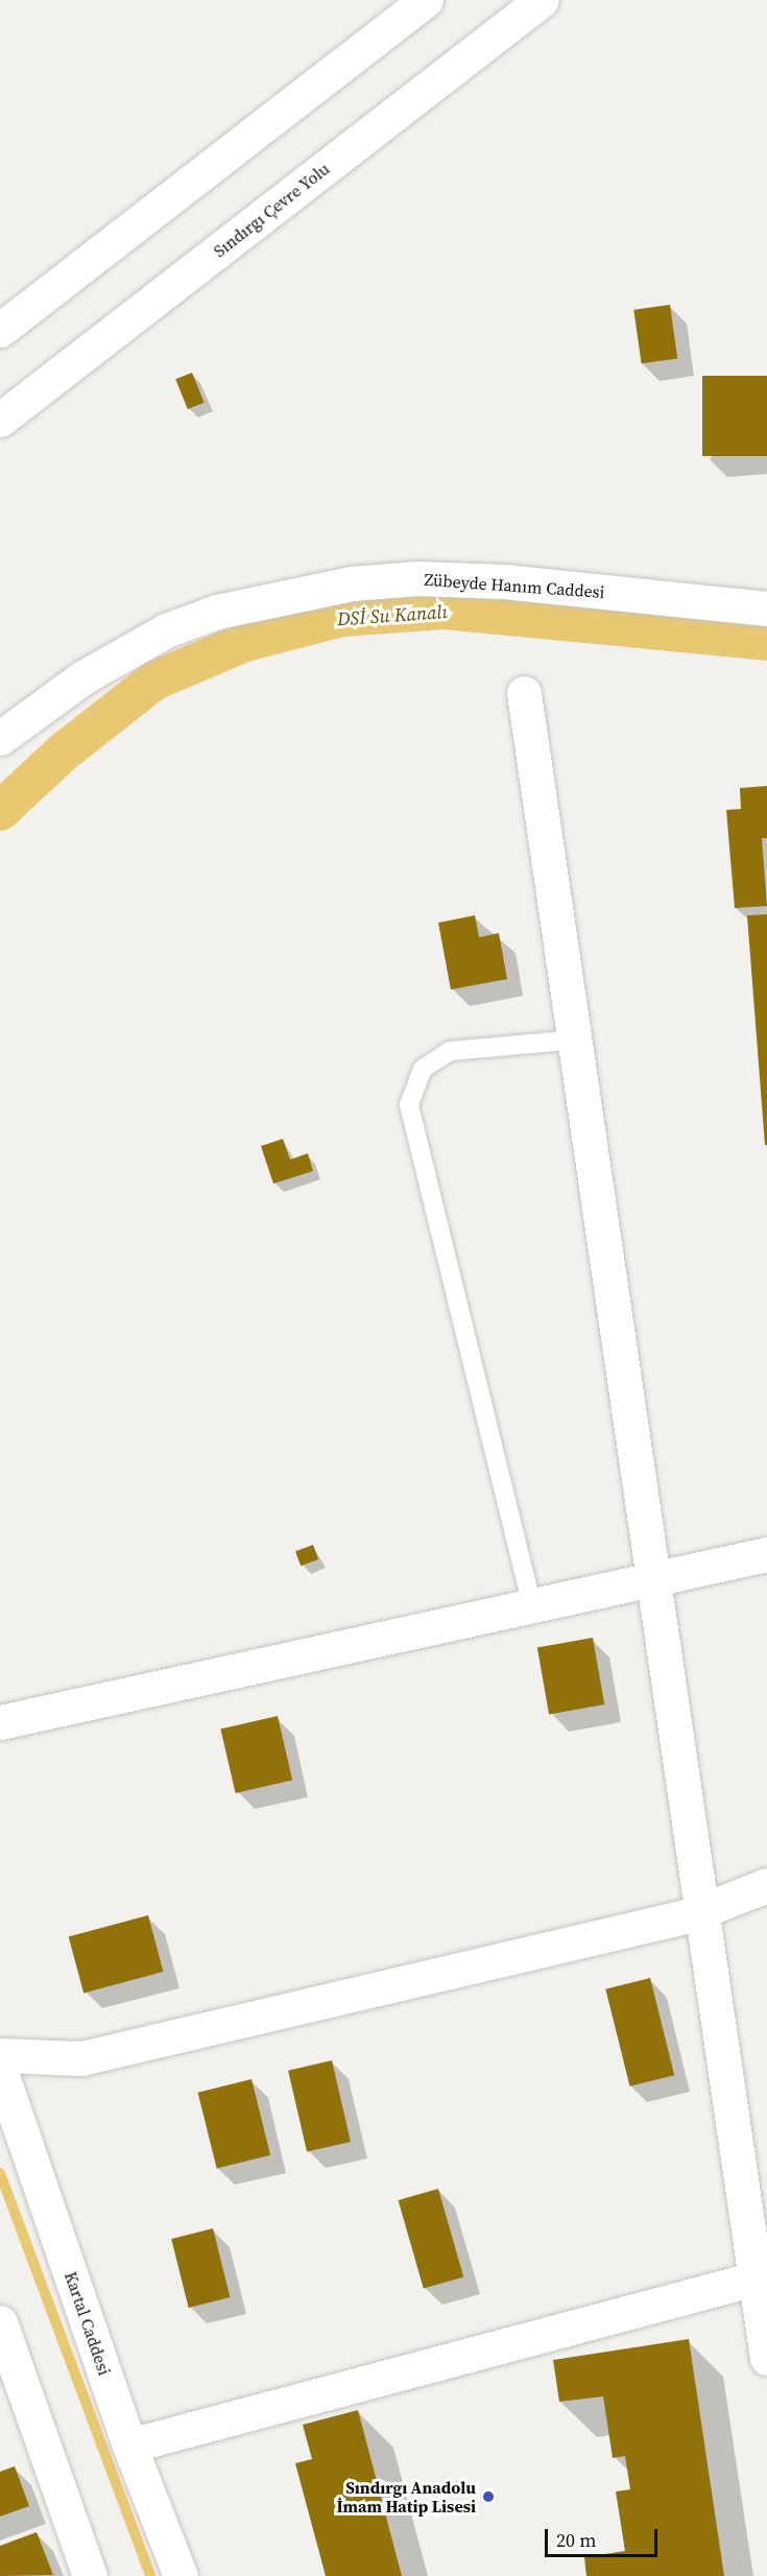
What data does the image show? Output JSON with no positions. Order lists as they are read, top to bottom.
{
  "streets": {
    "street": ["Sındırgı Çevre Yolu", "Zübeyde Hanım Caddesi", "Kartal Caddesi"]
  },
  "water": ["DSİ Su Kanalı"],
  "places": ["Sındırgı Anadolu İmam Hatip Lisesi"],
  "scale_bar": "20 m"
}
